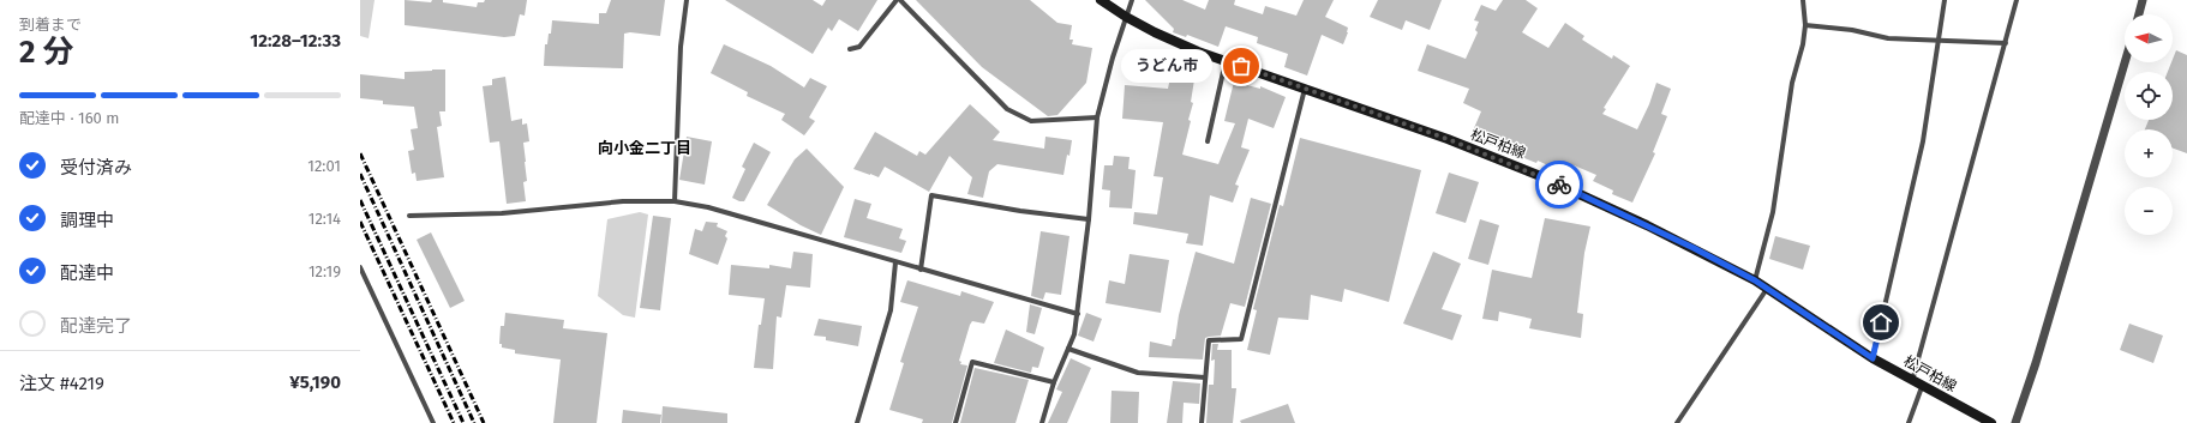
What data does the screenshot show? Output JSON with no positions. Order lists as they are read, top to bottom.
{
  "streets": {
    "main road": ["松戸柏線"]
  },
  "districts": ["向小金二丁目"],
  "places": ["うどん市"],
  "north": "left",
  "page": {
    "heading": ["2 分", "到着まで", "12:28–12:33"],
    "panel": ["注文 #4219", "¥5,190"],
    "map_buttons": ["+", "−"],
    "bubble": "うどん市",
    "bar": "配達中 · 160 m",
    "list": [
      ["受付済み", "12:01"],
      ["調理中", "12:14"],
      ["配達中", "12:19"],
      "配達完了"
    ]
  }
}
